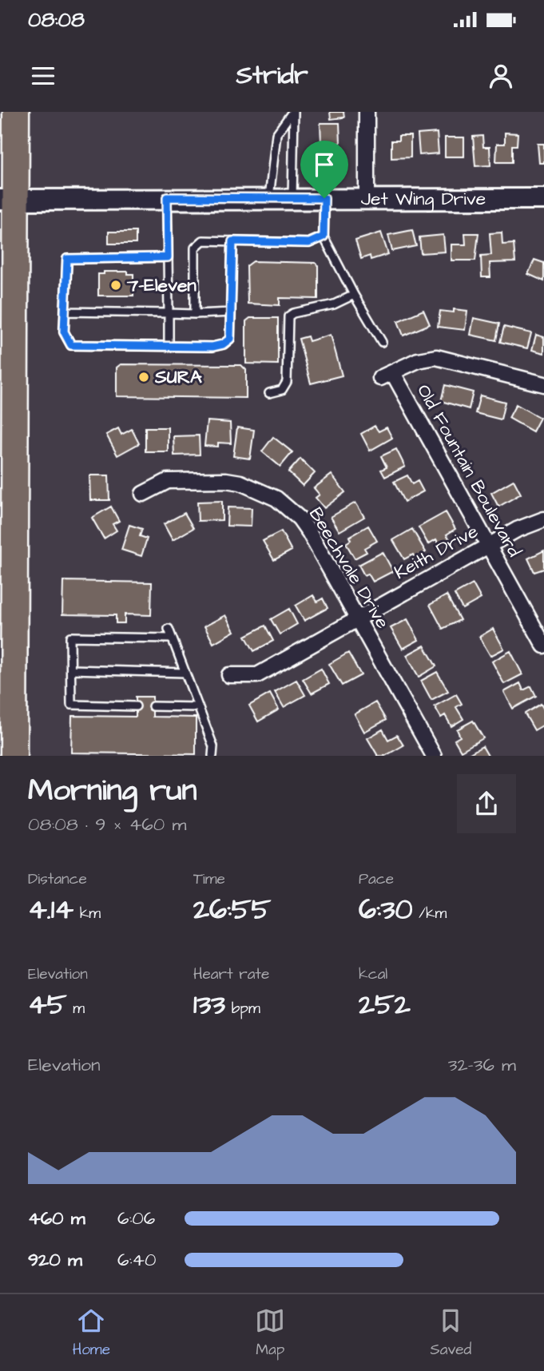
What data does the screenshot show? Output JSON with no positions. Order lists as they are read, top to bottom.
{
  "streets": {
    "main road": ["Jet Wing Drive"],
    "street": ["Old Fountain Boulevard", "Keith Drive", "Beechvale Drive"]
  },
  "crossings": [
    ["Old Fountain Boulevard", "Keith Drive"],
    ["Keith Drive", "Beechvale Drive"]
  ],
  "places": ["7-Eleven", "SURA"],
  "page": {
    "status": "08:08",
    "header": "Stridr",
    "heading": ["Morning run", "08:08 · 9 × 460 m"],
    "stats": [
      ["Distance", "4.14 km"],
      ["Time", "26:55"],
      ["Pace", "6:30 /km"],
      ["Elevation", "45 m"],
      ["Heart rate", "133 bpm"],
      ["kcal", "252"]
    ],
    "chart": ["Elevation", "32–36 m"],
    "list": [
      {
        "name": "460 m",
        "note": "6:06"
      },
      {
        "name": "920 m",
        "note": "6:40"
      }
    ],
    "tabs": ["Home", "Map", "Saved"]
  }
}
